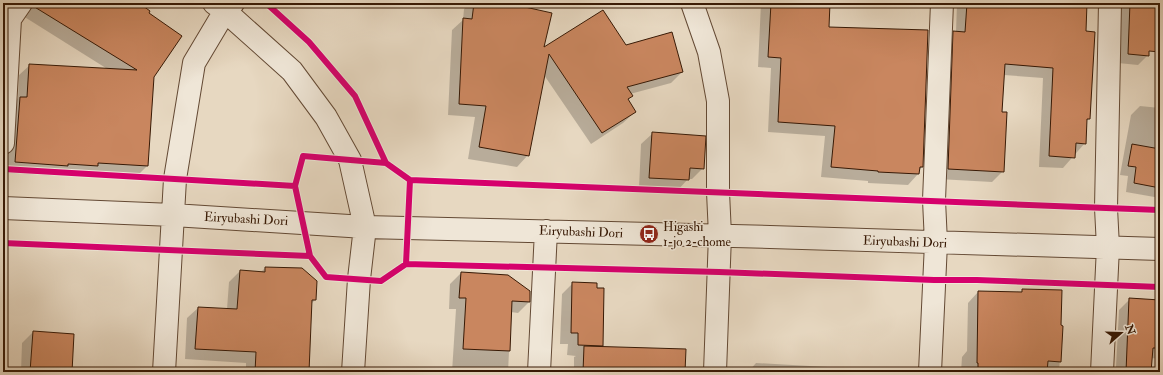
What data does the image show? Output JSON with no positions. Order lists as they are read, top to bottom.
{
  "streets": {
    "street": ["Eiryubashi Dori"]
  },
  "places": {
    "bus stop": ["Higashi 1-jo 2-chome"]
  },
  "north": "right"
}
